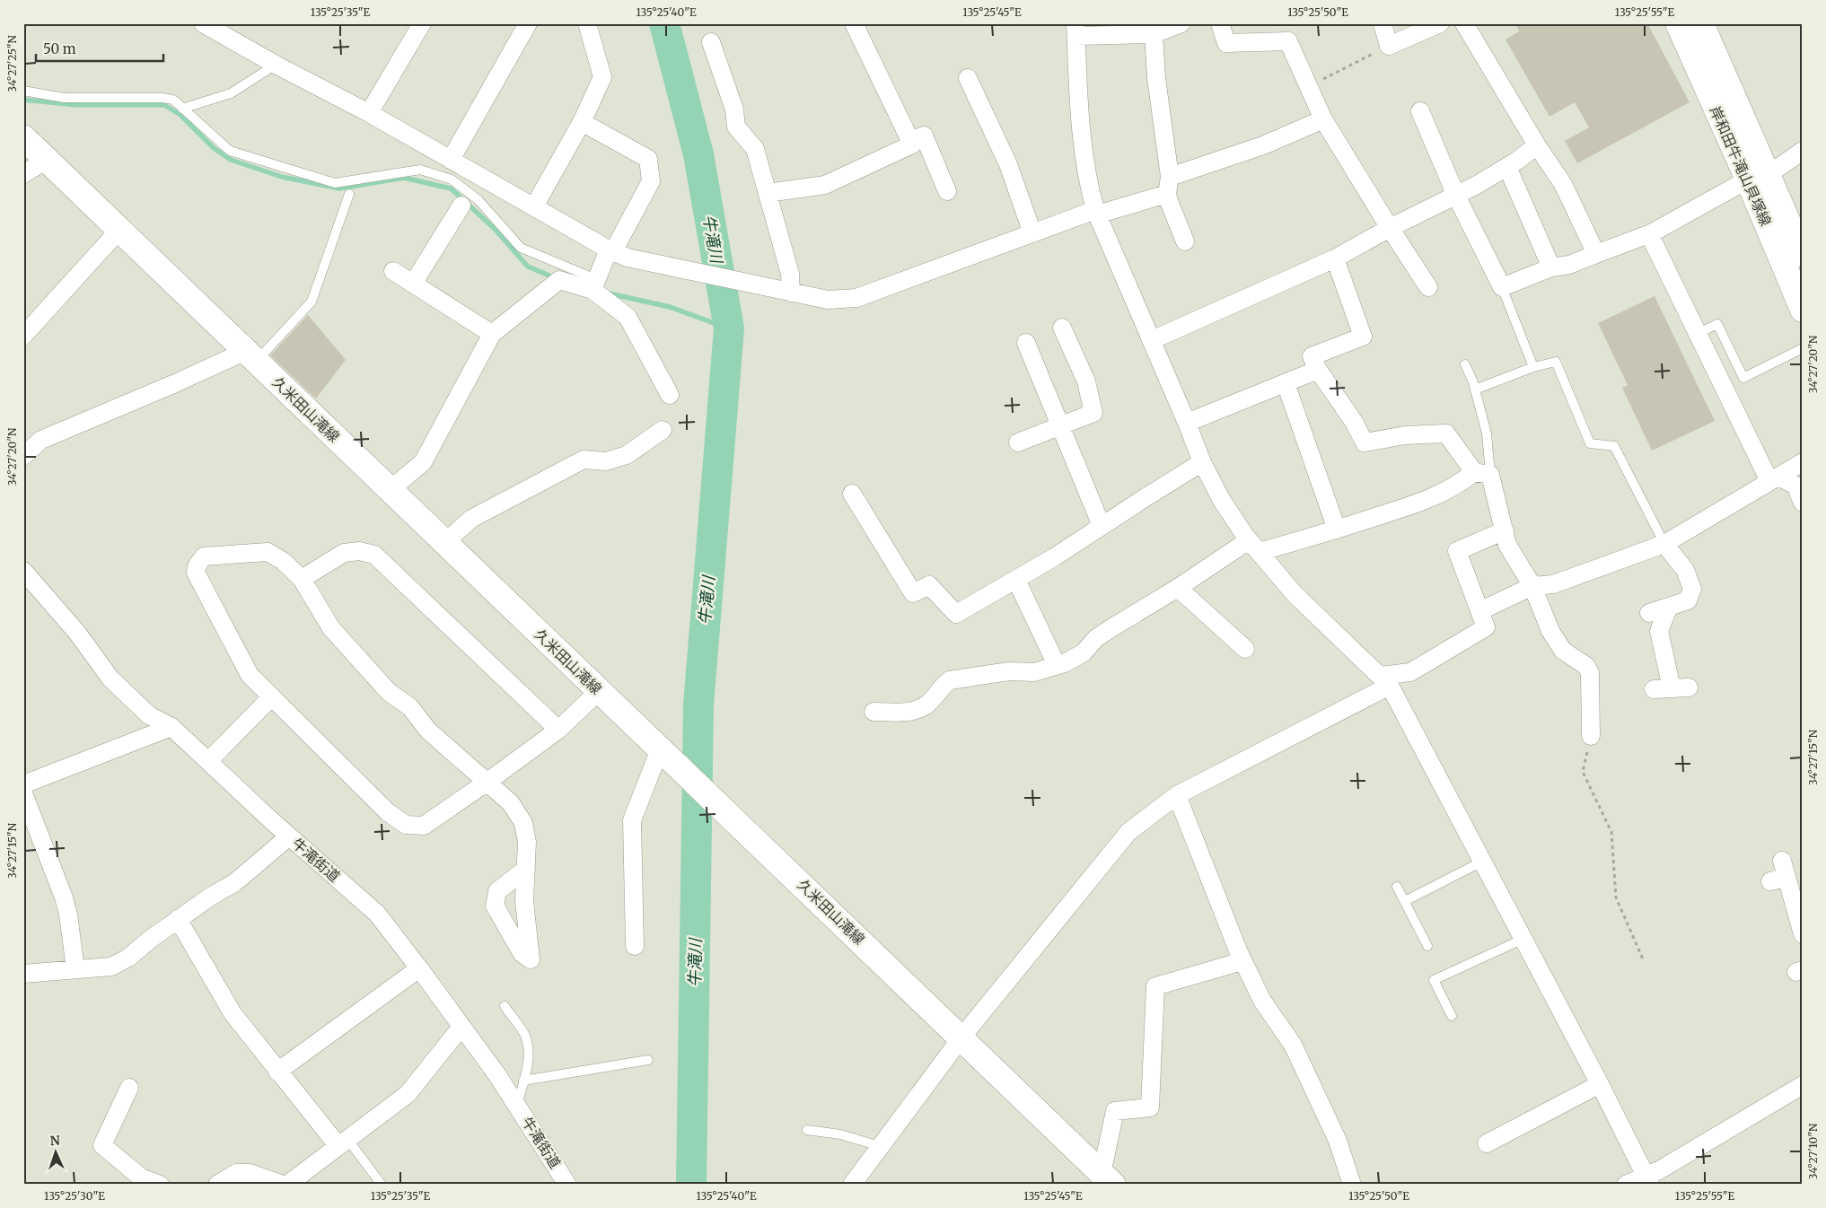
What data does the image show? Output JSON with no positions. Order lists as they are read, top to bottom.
{
  "streets": {
    "street": ["岸和田牛滝山貝塚線", "久米田山滝線", "牛滝街道"]
  },
  "water": ["牛滝川"],
  "scale_bar": "50 m",
  "north": "top",
  "coordinates": [
    "135°25'35\"E",
    "135°25'40\"E",
    "135°25'45\"E",
    "135°25'50\"E",
    "135°25'55\"E",
    "34°27'25\"N",
    "34°27'20\"N",
    "34°27'15\"N",
    "34°27'10\"N",
    "135°25'30\"E"
  ]
}
